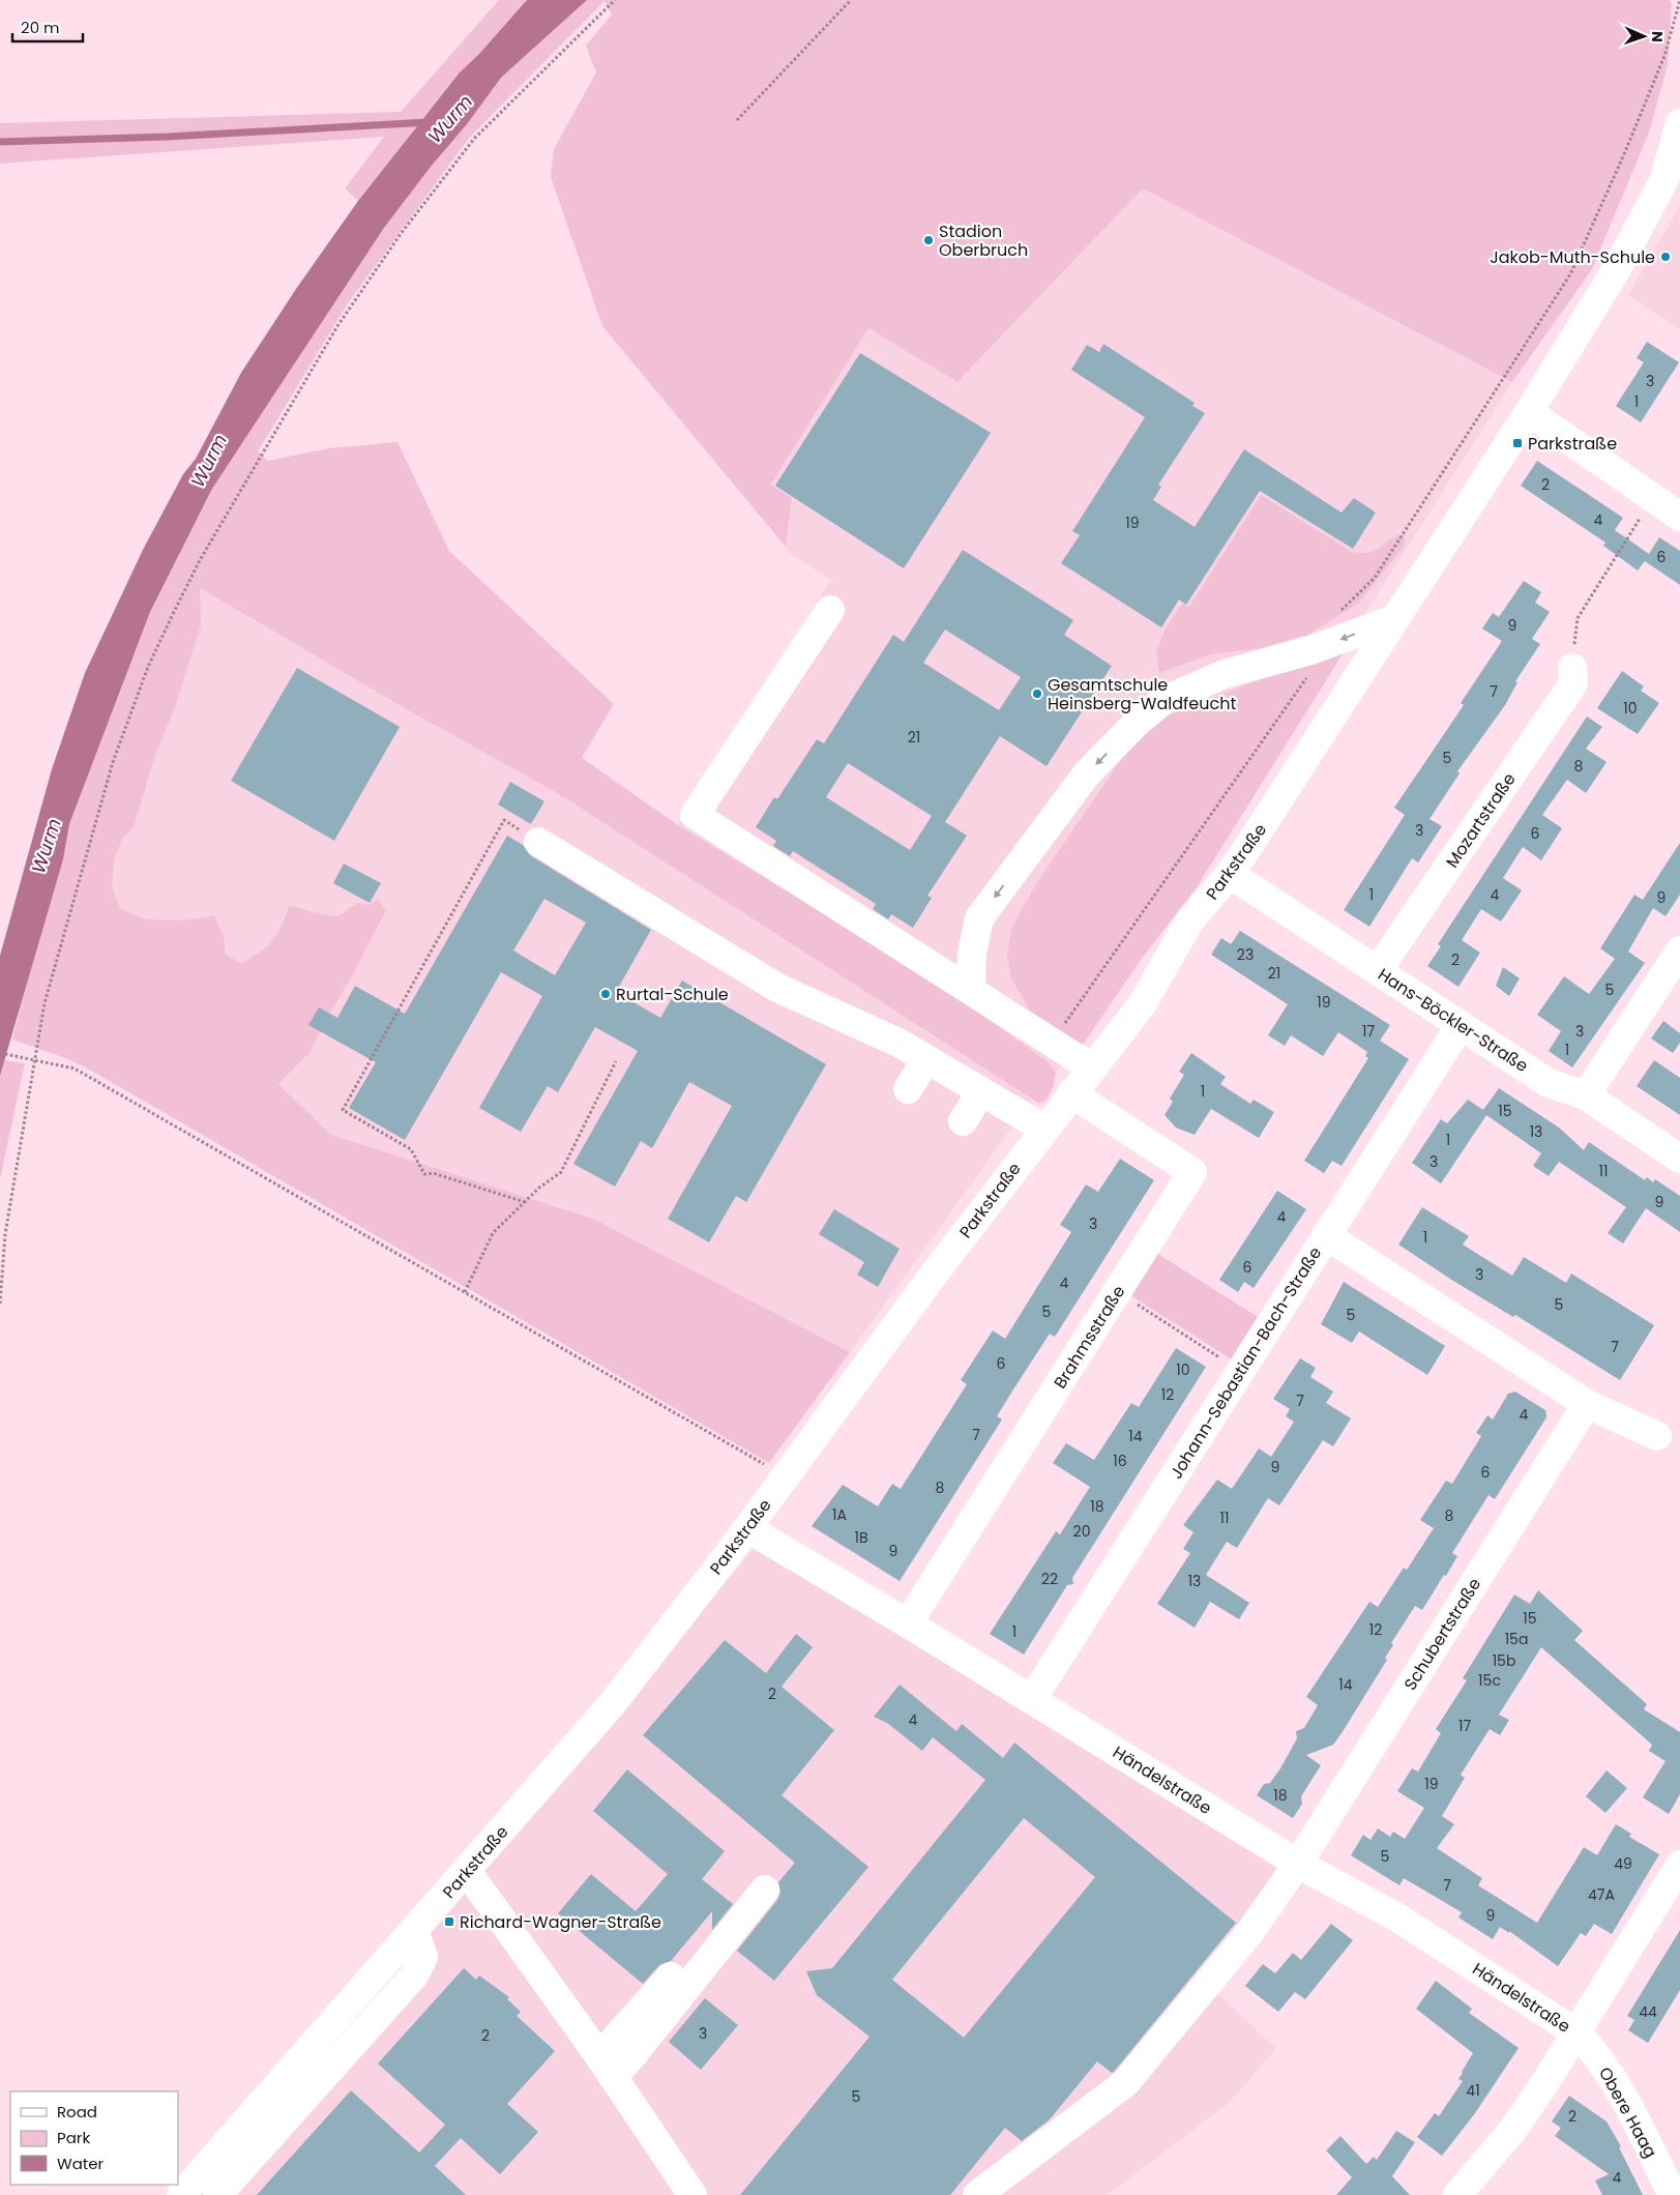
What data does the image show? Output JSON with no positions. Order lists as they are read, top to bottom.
{
  "streets": {
    "street": [
      "Mozartstraße",
      "Parkstraße",
      "Hans-Böckler-Straße",
      "Brahmsstraße",
      "Johann-Sebastian-Bach-Straße",
      "Schubertstraße",
      "Händelstraße",
      "Obere Haag"
    ]
  },
  "crossings": [
    ["Mozartstraße", "Hans-Böckler-Straße"],
    ["Parkstraße", "Hans-Böckler-Straße"],
    ["Parkstraße", "Brahmsstraße"],
    ["Parkstraße", "Händelstraße"],
    ["Hans-Böckler-Straße", "Johann-Sebastian-Bach-Straße"],
    ["Brahmsstraße", "Händelstraße"],
    ["Johann-Sebastian-Bach-Straße", "Händelstraße"],
    ["Schubertstraße", "Händelstraße"],
    ["Händelstraße", "Obere Haag"]
  ],
  "water": ["Wurm"],
  "places": {
    "other": [
      "Stadion Oberbruch",
      "Jakob-Muth-Schule",
      "Gesamtschule Heinsberg-Waldfeucht",
      "Rurtal-Schule"
    ],
    "transit": ["Parkstraße", "Richard-Wagner-Straße"]
  },
  "house_numbers": [
    "3",
    "1",
    "2",
    "4",
    "19",
    "6",
    "9",
    "7",
    "10",
    "21",
    "5",
    "8",
    "3",
    "6",
    "1",
    "4",
    "9",
    "23",
    "2",
    "21",
    "5",
    "19",
    "17",
    "3",
    "1",
    "1",
    "15",
    "13",
    "1",
    "3",
    "11",
    "9",
    "4",
    "3",
    "1",
    "6",
    "3",
    "4",
    "5",
    "5",
    "5",
    "7",
    "6",
    "10",
    "12",
    "7",
    "4",
    "7",
    "14",
    "16",
    "9",
    "6",
    "8",
    "18",
    "1A",
    "8",
    "11",
    "20",
    "1B",
    "9",
    "22",
    "13",
    "15",
    "12",
    "1",
    "15a",
    "15b",
    "15c",
    "14",
    "2",
    "4",
    "17",
    "19",
    "18",
    "5",
    "49",
    "7",
    "47A",
    "9",
    "44",
    "3",
    "2",
    "41",
    "5",
    "2",
    "4"
  ],
  "legend": ["Road", "Park", "Water"],
  "scale_bar": "20 m",
  "north": "right"
}
